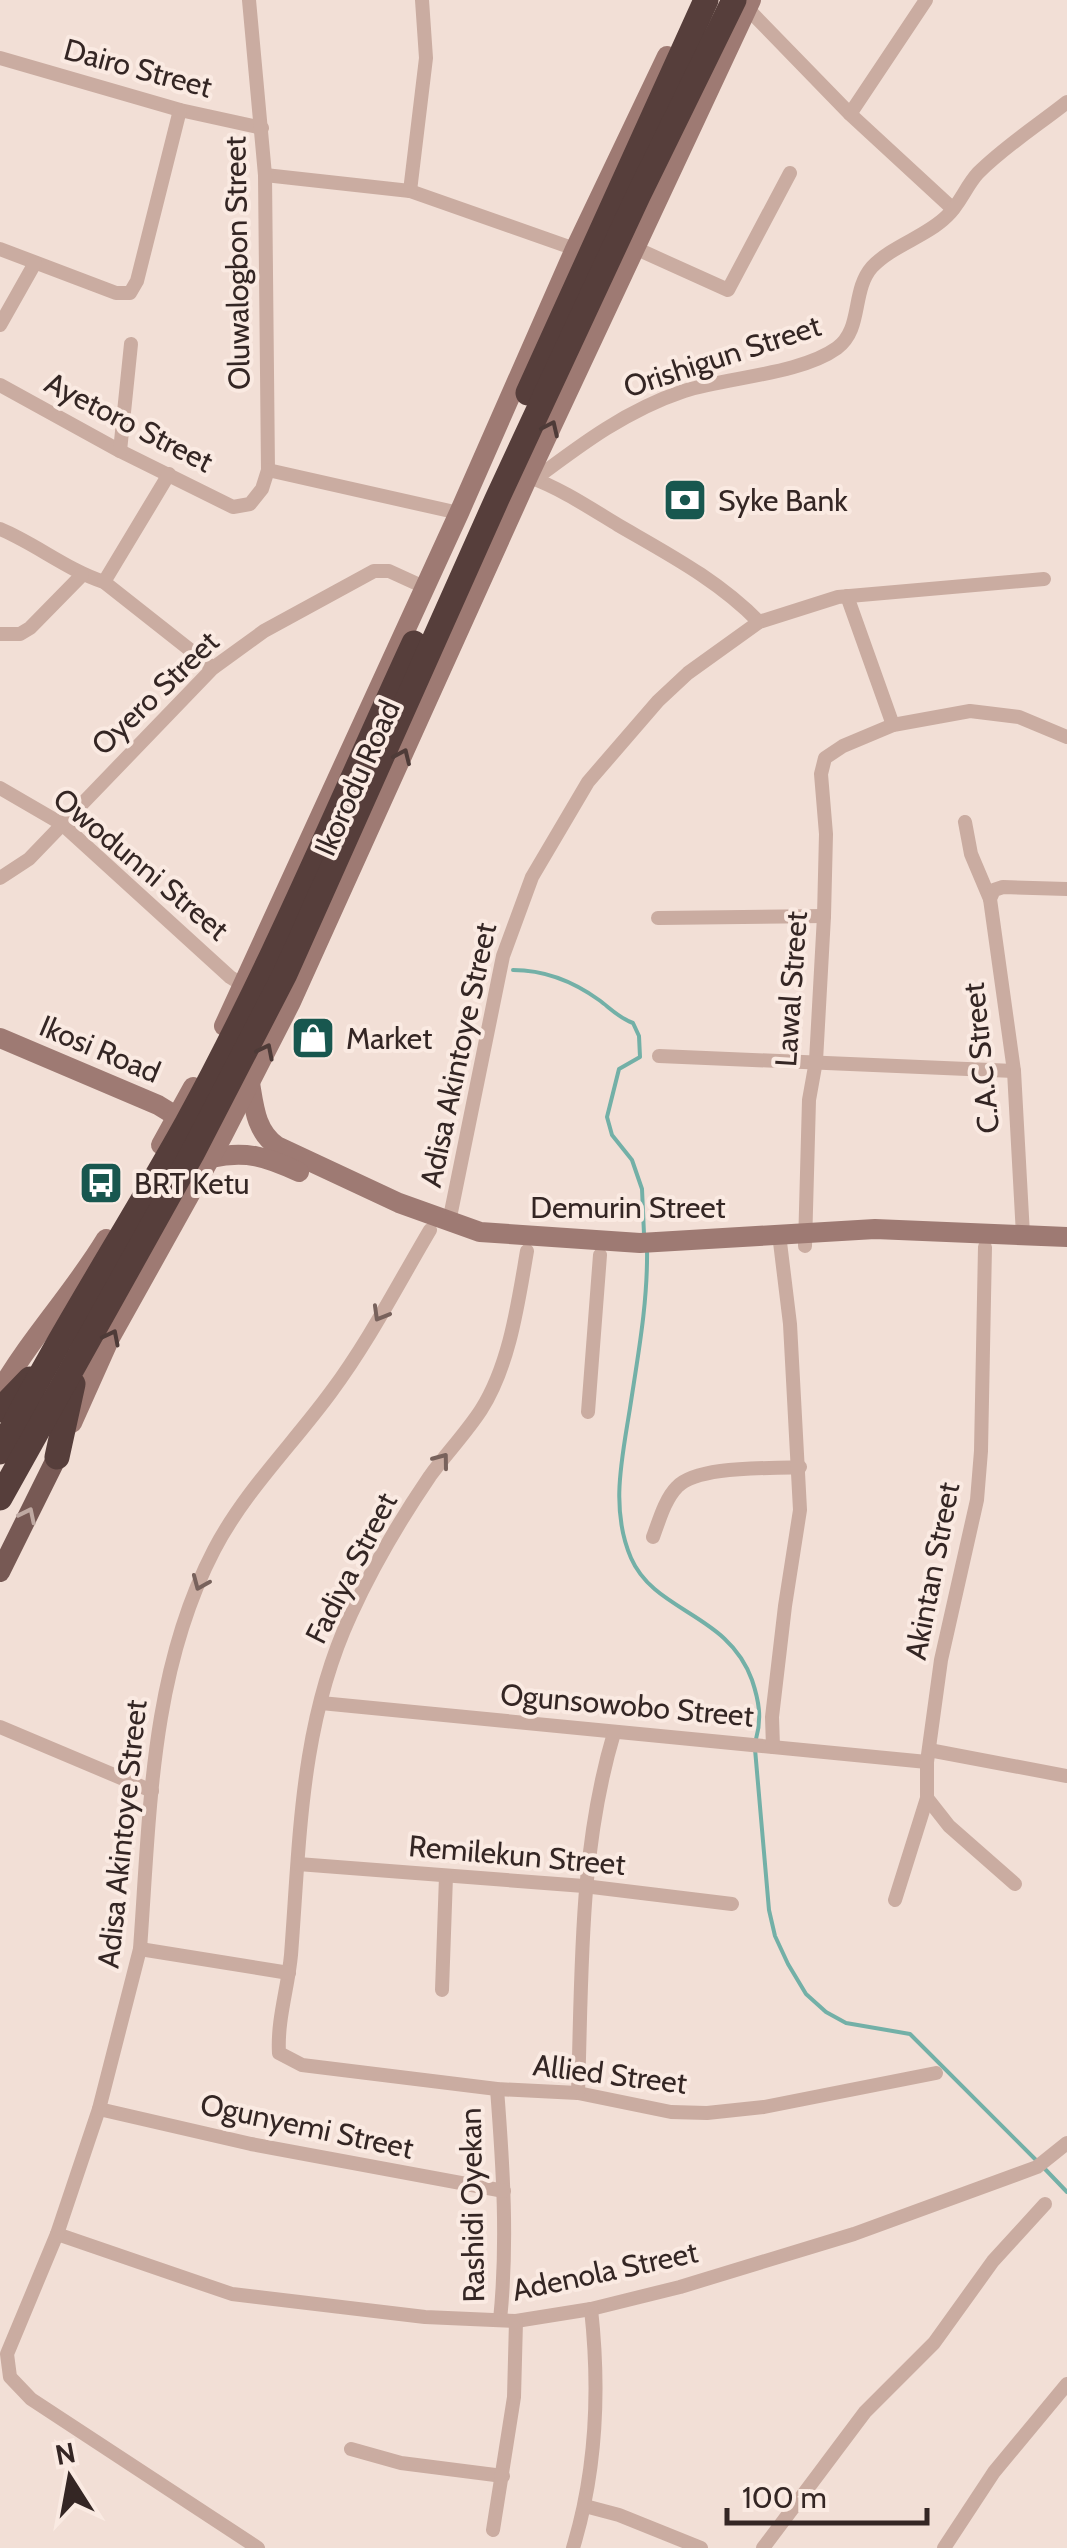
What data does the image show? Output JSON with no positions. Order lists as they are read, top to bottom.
{
  "streets": {
    "highway": ["Ikorodu Road"],
    "street": [
      "Dairo Street",
      "Oluwalogbon Street",
      "Orishigun Street",
      "Ayetoro Street",
      "Oyero Street",
      "Owodunni Street",
      "Lawal Street",
      "Ikosi Road",
      "Adisa Akintoye Street",
      "C.A.C Street",
      "Demurin Street",
      "Fadiya Street",
      "Akintan Street",
      "Ogunsowobo Street",
      "Remilekun Street",
      "Allied Street",
      "Ogunyemi Street",
      "Rashidi Oyekan",
      "Adenola Street"
    ]
  },
  "crossings": [
    ["Dairo Street", "Oluwalogbon Street"],
    ["Oluwalogbon Street", "Ayetoro Street"],
    ["Orishigun Street", "Ikorodu Road"],
    ["Oyero Street", "Ikorodu Road"],
    ["Oyero Street", "Owodunni Street"],
    ["Ikorodu Road", "Owodunni Street"],
    ["Ikorodu Road", "Ikosi Road"],
    ["Ikorodu Road", "Demurin Street"],
    ["Lawal Street", "Demurin Street"],
    ["Adisa Akintoye Street", "Demurin Street"],
    ["Adisa Akintoye Street", "Ogunyemi Street"],
    ["Adisa Akintoye Street", "Adenola Street"],
    ["C.A.C Street", "Demurin Street"],
    ["Demurin Street", "Fadiya Street"],
    ["Demurin Street", "Akintan Street"],
    ["Fadiya Street", "Ogunsowobo Street"],
    ["Fadiya Street", "Remilekun Street"],
    ["Fadiya Street", "Allied Street"],
    ["Akintan Street", "Ogunsowobo Street"],
    ["Allied Street", "Rashidi Oyekan"],
    ["Ogunyemi Street", "Rashidi Oyekan"],
    ["Rashidi Oyekan", "Adenola Street"]
  ],
  "one_way": ["Fadiya Street"],
  "places": {
    "bank": ["Syke Bank"],
    "shop": ["Market"],
    "bus stop": ["BRT Ketu"]
  },
  "scale_bar": "100 m",
  "north": "top"
}
